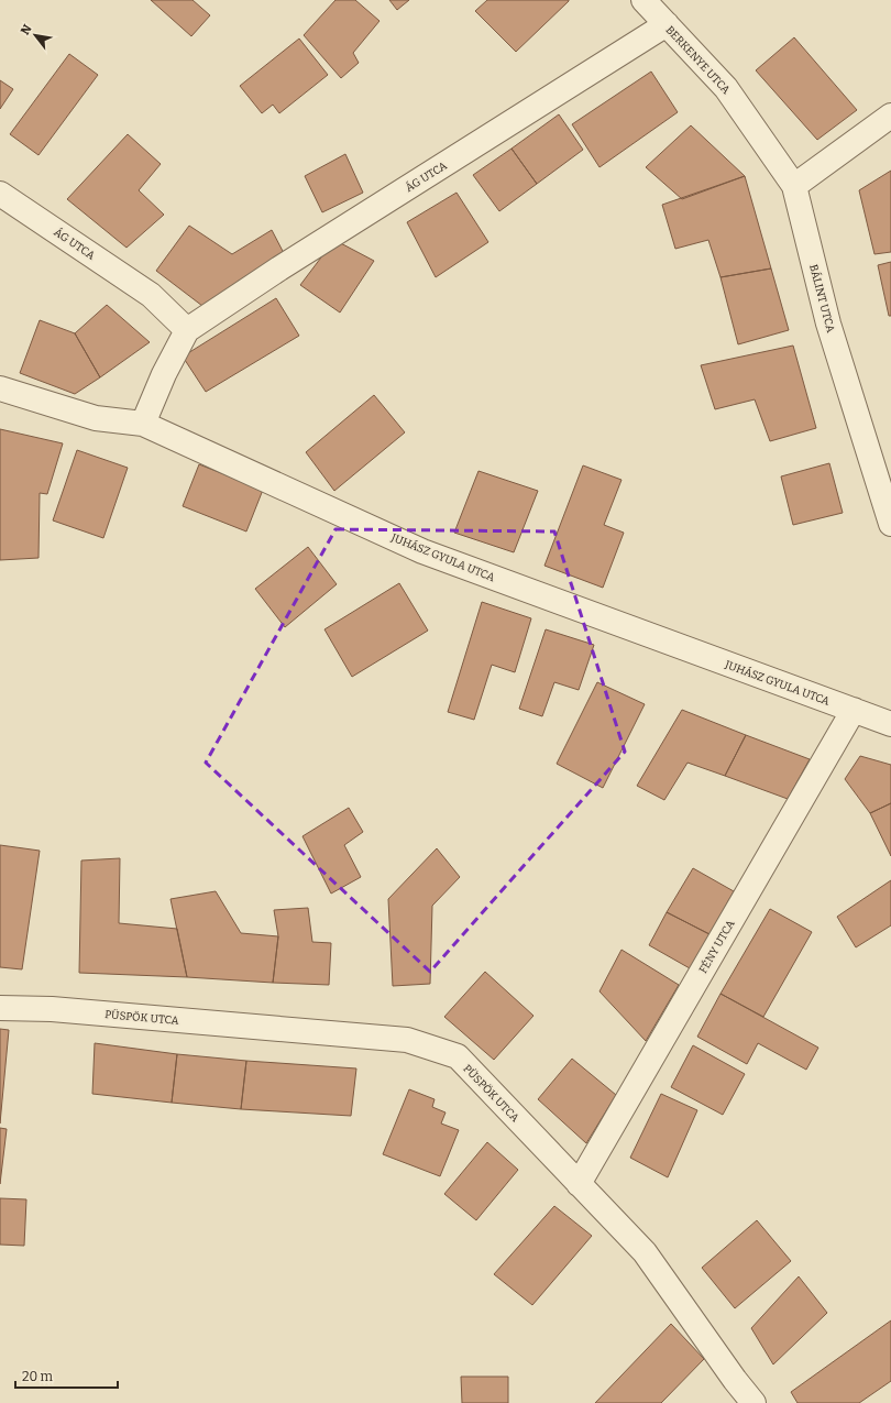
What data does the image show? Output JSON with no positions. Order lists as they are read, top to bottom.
{
  "streets": {
    "street": [
      "BERKENYE UTCA",
      "ÁG UTCA",
      "BÁLINT UTCA",
      "JUHÁSZ GYULA UTCA",
      "FÉNY UTCA",
      "PÜSPÖK UTCA"
    ]
  },
  "crossings": [
    ["BERKENYE UTCA", "ÁG UTCA"],
    ["BERKENYE UTCA", "BÁLINT UTCA"],
    ["JUHÁSZ GYULA UTCA", "FÉNY UTCA"],
    ["FÉNY UTCA", "PÜSPÖK UTCA"]
  ],
  "scale_bar": "20 m",
  "north": "top left"
}
